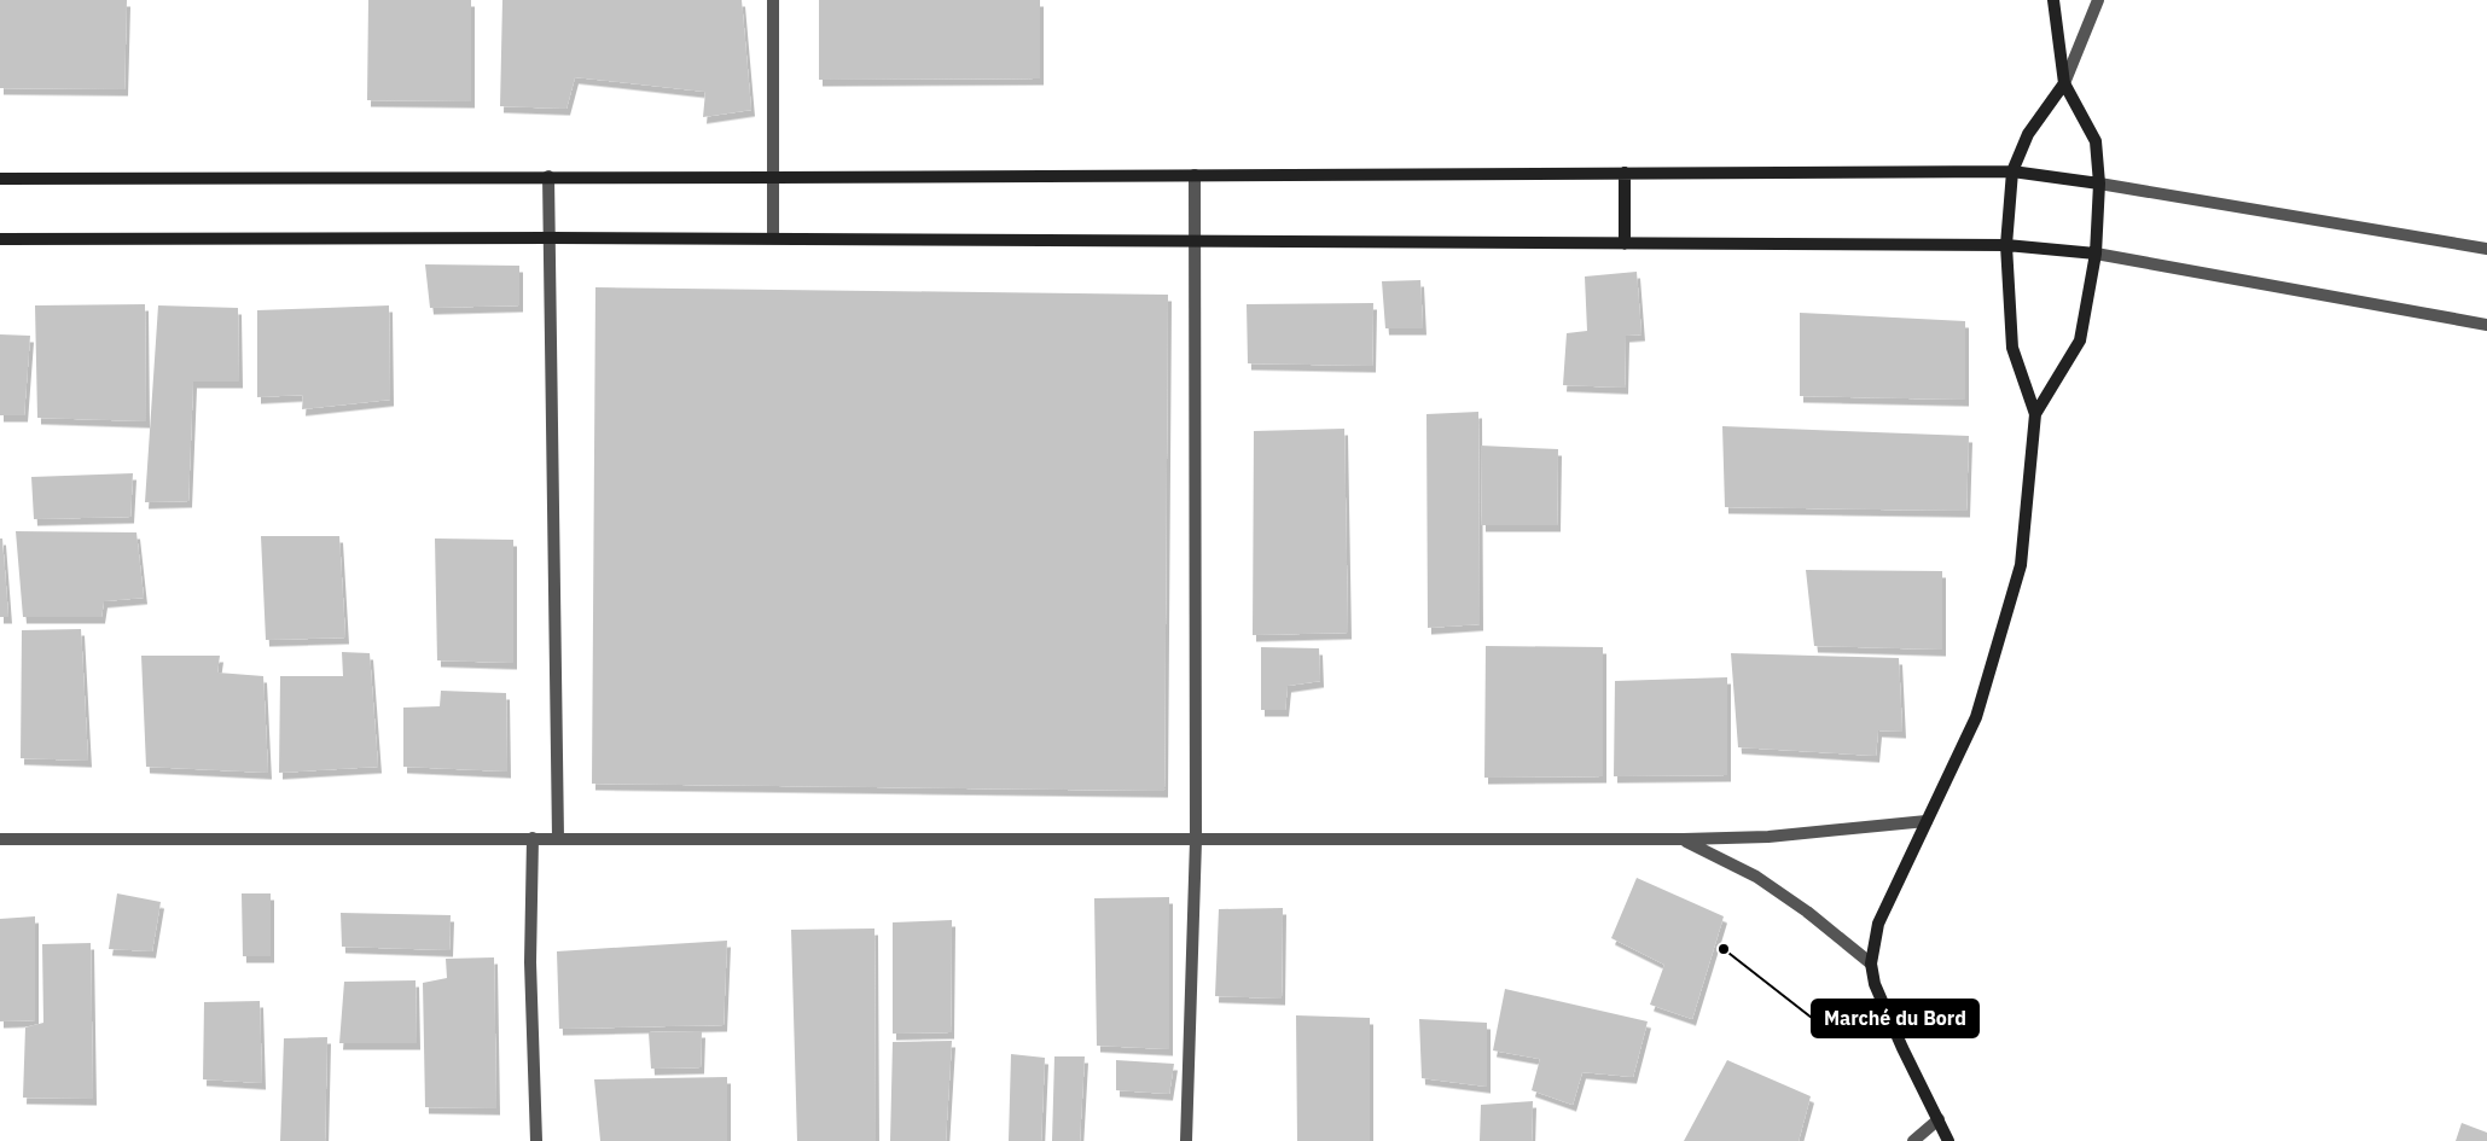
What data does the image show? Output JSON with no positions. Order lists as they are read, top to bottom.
{
  "places": ["Marché du Bord"]
}
